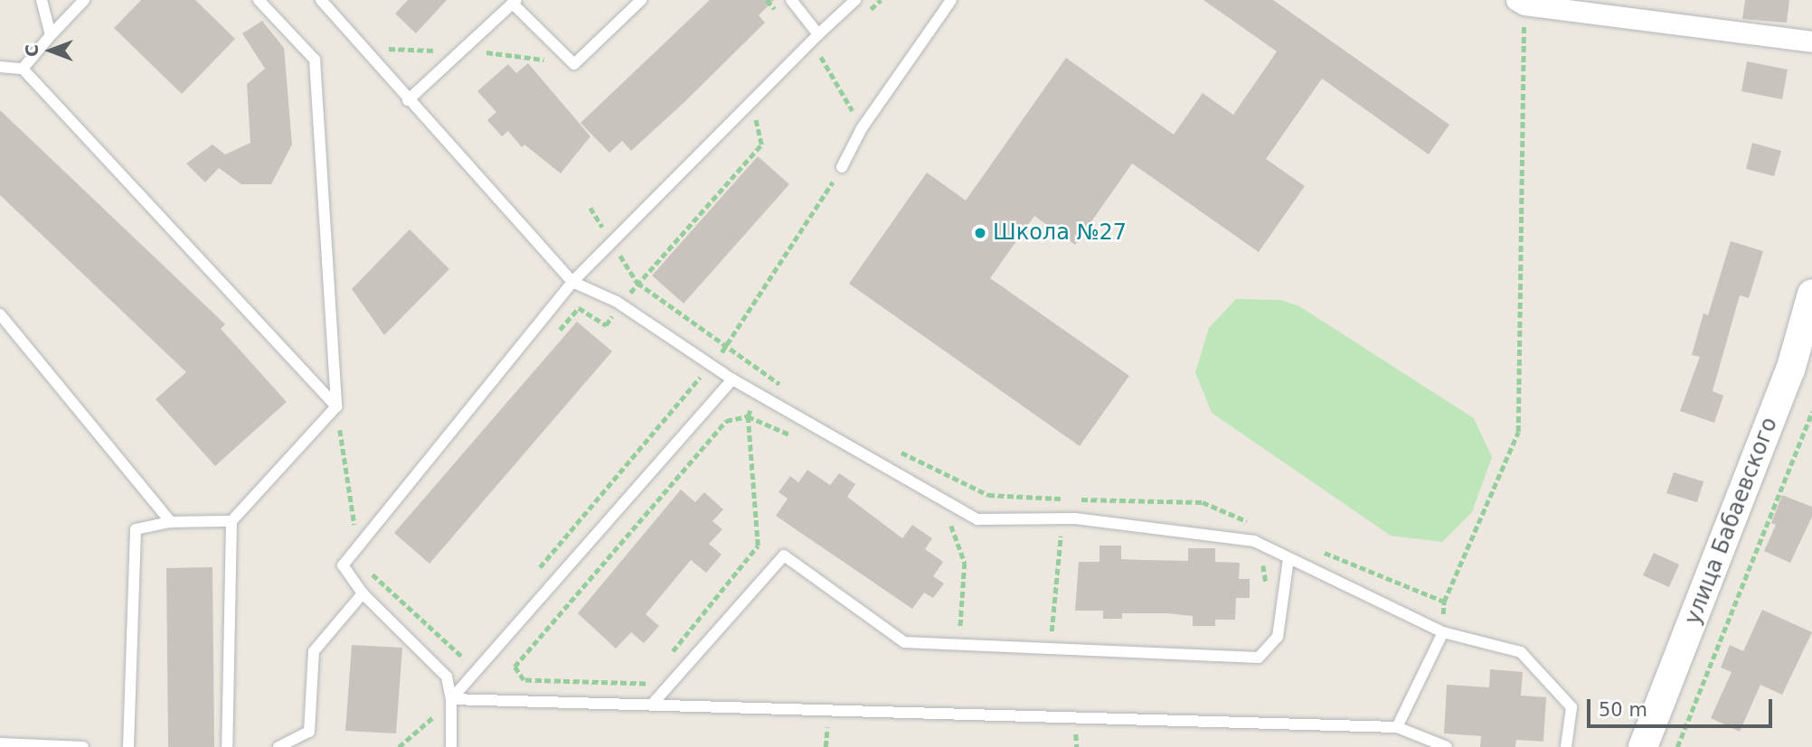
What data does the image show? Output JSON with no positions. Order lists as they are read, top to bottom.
{
  "streets": {
    "main road": ["улица Бабаевского"]
  },
  "places": ["Школа №27"],
  "scale_bar": "50 m",
  "north": "left"
}
